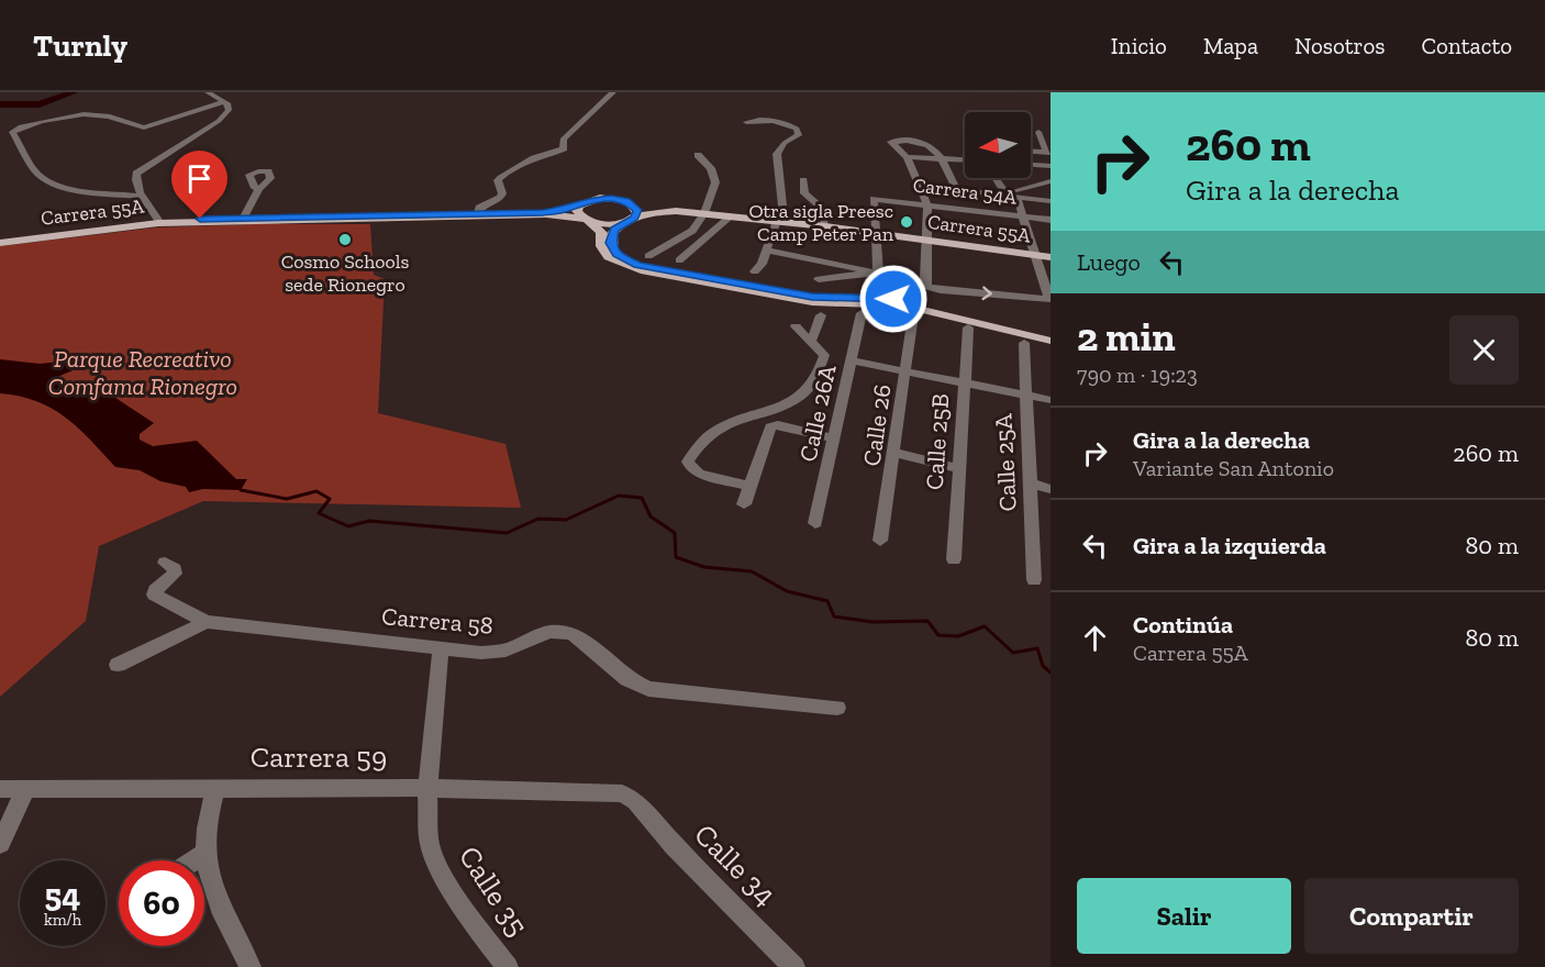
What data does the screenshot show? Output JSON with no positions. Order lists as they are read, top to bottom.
{
  "streets": {
    "main road": ["Carrera 55A"],
    "street": [
      "Carrera 54A",
      "Calle 26A",
      "Calle 26",
      "Calle 25B",
      "Calle 25A",
      "Carrera 58",
      "Carrera 59",
      "Calle 34",
      "Calle 35"
    ]
  },
  "crossings": [
    ["Carrera 54A", "Carrera 55A"],
    ["Carrera 58", "Calle 35"],
    ["Carrera 59", "Calle 34"],
    ["Carrera 59", "Calle 35"]
  ],
  "parks": ["Parque Recreativo Comfama Rionegro"],
  "places": ["Otra sigla Preesc Camp Peter Pan", "Cosmo Schools sede Rionegro"],
  "north": "left",
  "page": {
    "header": "Turnly",
    "nav": [
      "Inicio",
      "Mapa",
      "Nosotros",
      "Contacto"
    ],
    "turn": ["260 m", "Gira a la derecha"],
    "then": "Luego",
    "heading": ["2 min", "790 m · 19:23"],
    "list": [
      {
        "name": "Gira a la derecha",
        "note": "Variante San Antonio",
        "value": "260 m"
      },
      {
        "name": "Gira a la izquierda",
        "value": "80 m"
      },
      {
        "name": "Continúa",
        "note": "Carrera 55A",
        "value": "80 m"
      }
    ],
    "speed": "54 km/h",
    "limit": "60",
    "buttons": ["Salir", "Compartir"]
  }
}
